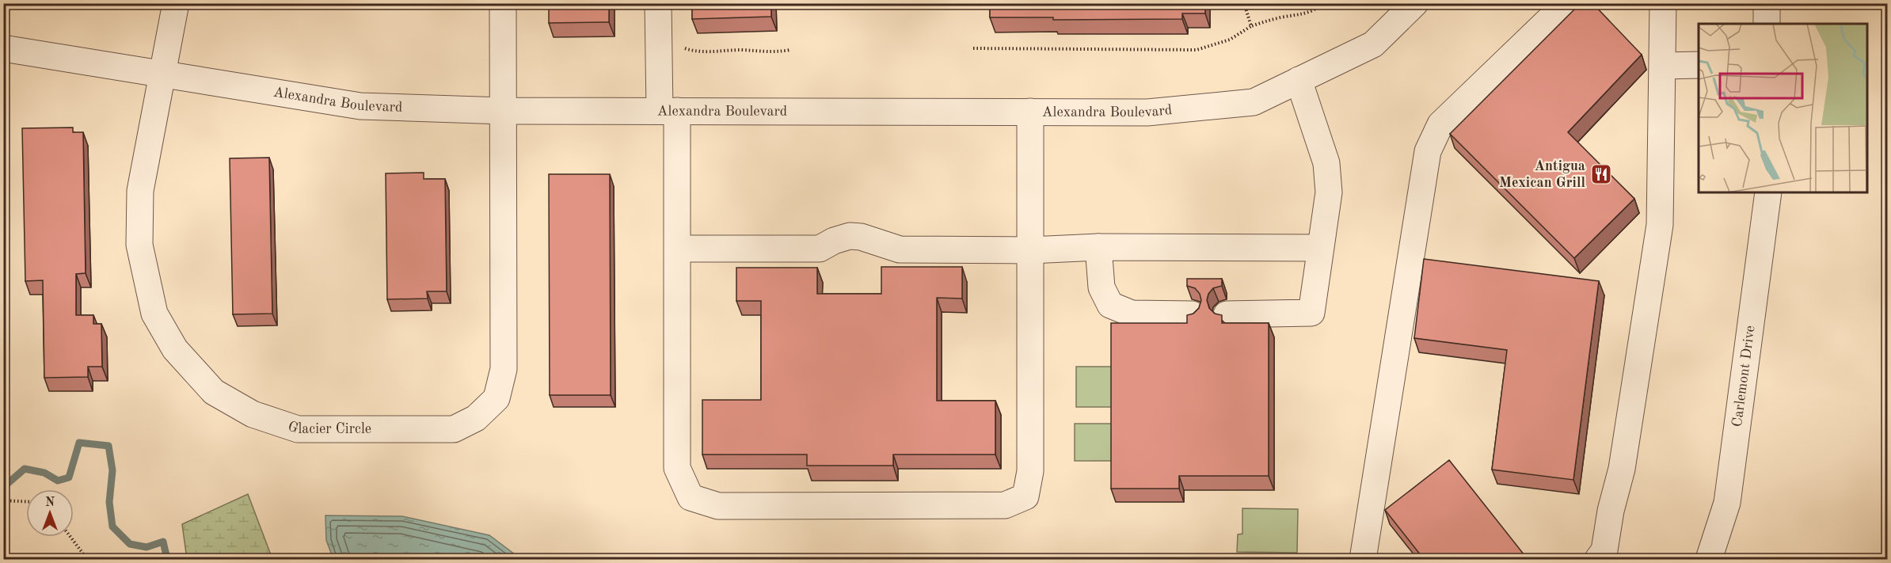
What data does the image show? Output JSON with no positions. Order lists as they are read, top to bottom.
{
  "streets": {
    "street": ["Alexandra Boulevard", "Carlemont Drive", "Glacier Circle"]
  },
  "crossings": [
    ["Alexandra Boulevard", "Glacier Circle"]
  ],
  "places": {
    "restaurant": ["Antigua Mexican Grill"]
  },
  "north": "top"
}
